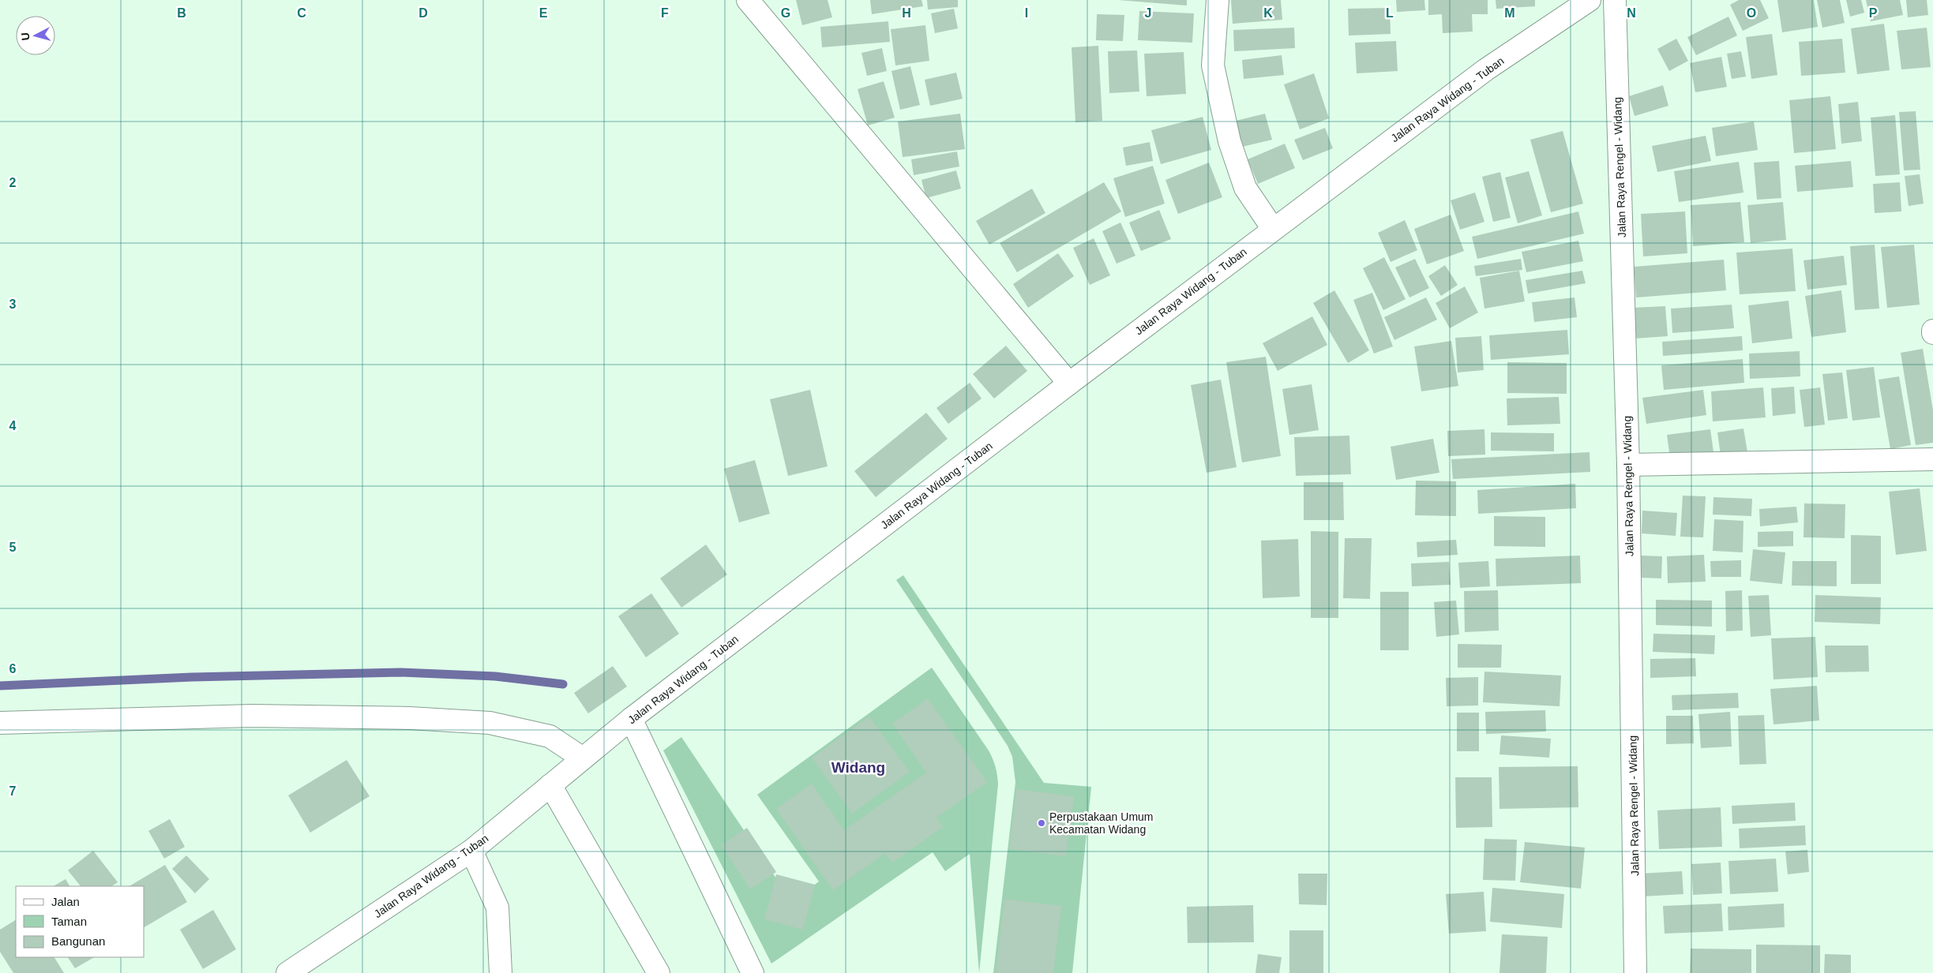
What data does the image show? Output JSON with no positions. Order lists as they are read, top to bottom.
{
  "streets": {
    "main road": ["Jalan Raya Widang - Tuban", "Jalan Raya Rengel - Widang"]
  },
  "districts": ["Widang"],
  "places": ["Perpustakaan Umum Kecamatan Widang"],
  "legend": ["Jalan", "Taman", "Bangunan"],
  "north": "left",
  "grid": {
    "columns": [
      "B",
      "C",
      "D",
      "E",
      "F",
      "G",
      "H",
      "I",
      "J",
      "K",
      "L",
      "M",
      "N",
      "O",
      "P"
    ],
    "rows": [
      "2",
      "3",
      "4",
      "5",
      "6",
      "7"
    ]
  }
}
